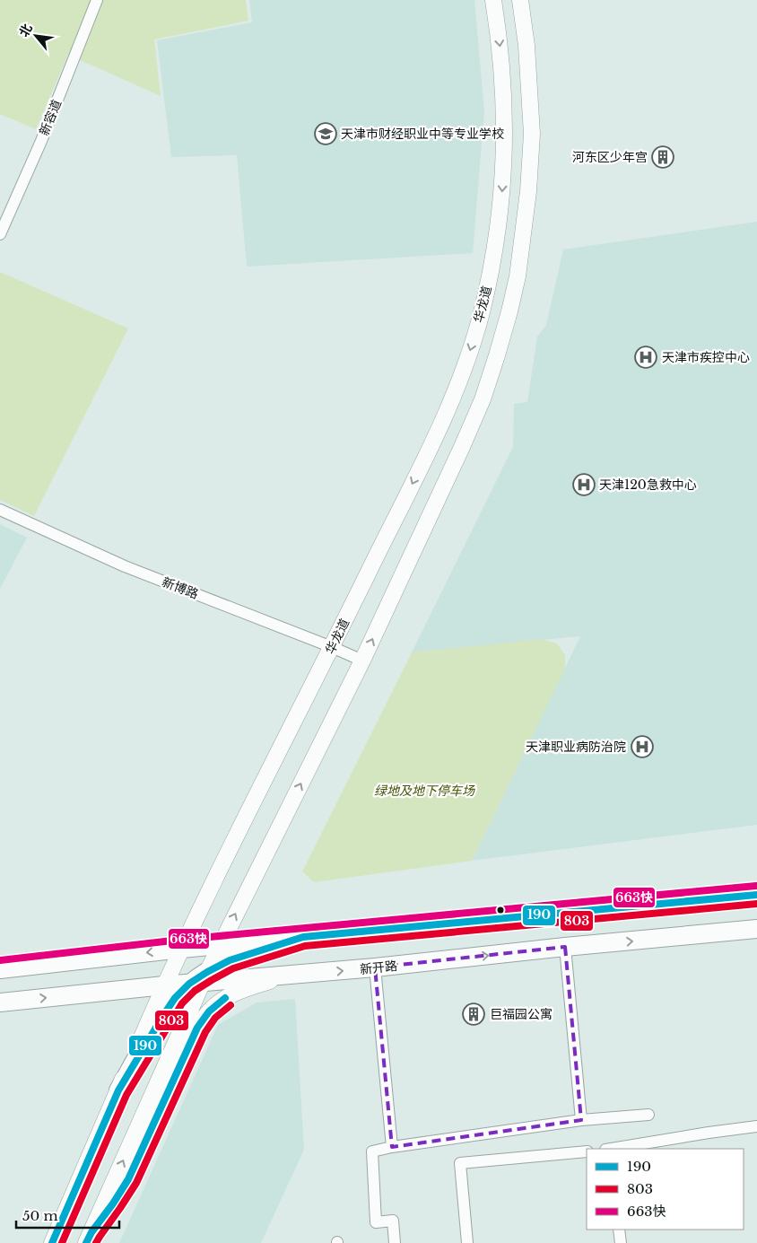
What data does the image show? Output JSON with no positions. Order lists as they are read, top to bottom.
{
  "streets": {
    "main road": ["华龙道", "新开路"],
    "street": ["新容道", "新博路"]
  },
  "crossings": [
    ["华龙道", "新博路"],
    ["华龙道", "新开路"]
  ],
  "parks": ["绿地及地下停车场"],
  "places": {
    "school or university": ["天津市财经职业中等专业学校"],
    "building": ["河东区少年宫", "巨福园公寓"],
    "hospital": ["天津市疾控中心", "天津120急救中心", "天津职业病防治院"]
  },
  "lines": ["transit line 663快", "transit line 190", "transit line 803"],
  "legend": ["190", "803", "663快"],
  "scale_bar": "50 m",
  "north": "top left"
}
